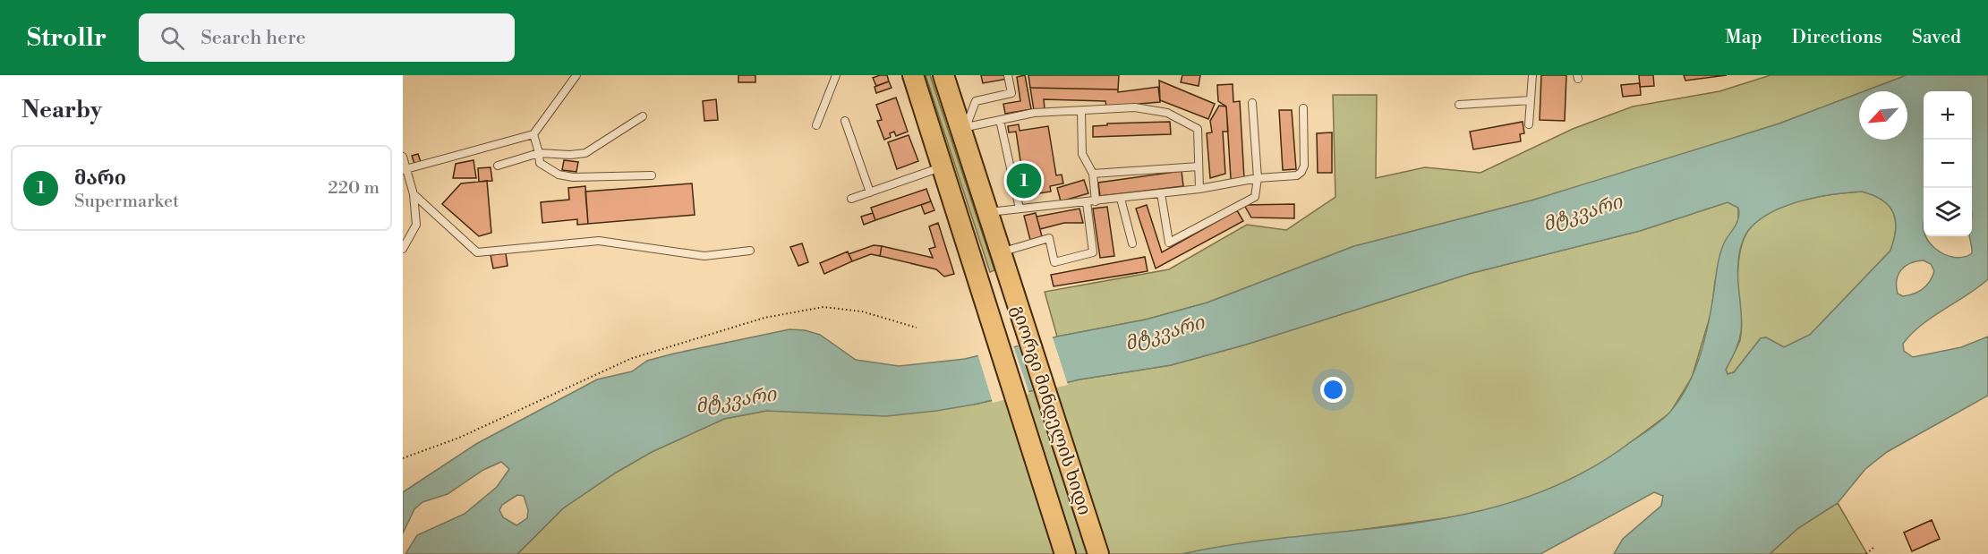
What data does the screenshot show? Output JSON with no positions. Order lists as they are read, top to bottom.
{
  "streets": {
    "main road": ["გიორგი მინდელის ხიდი"]
  },
  "water": ["მტკვარი"],
  "north": "bottom left",
  "page": {
    "header": "Strollr",
    "search": "Search here",
    "nav": ["Map", "Directions", "Saved"],
    "heading": "Nearby",
    "map_buttons": ["+", "−"],
    "list": [
      {
        "mark": "1",
        "name": "მარი",
        "note": "Supermarket",
        "value": "220 m"
      }
    ],
    "pins": "1"
  }
}
